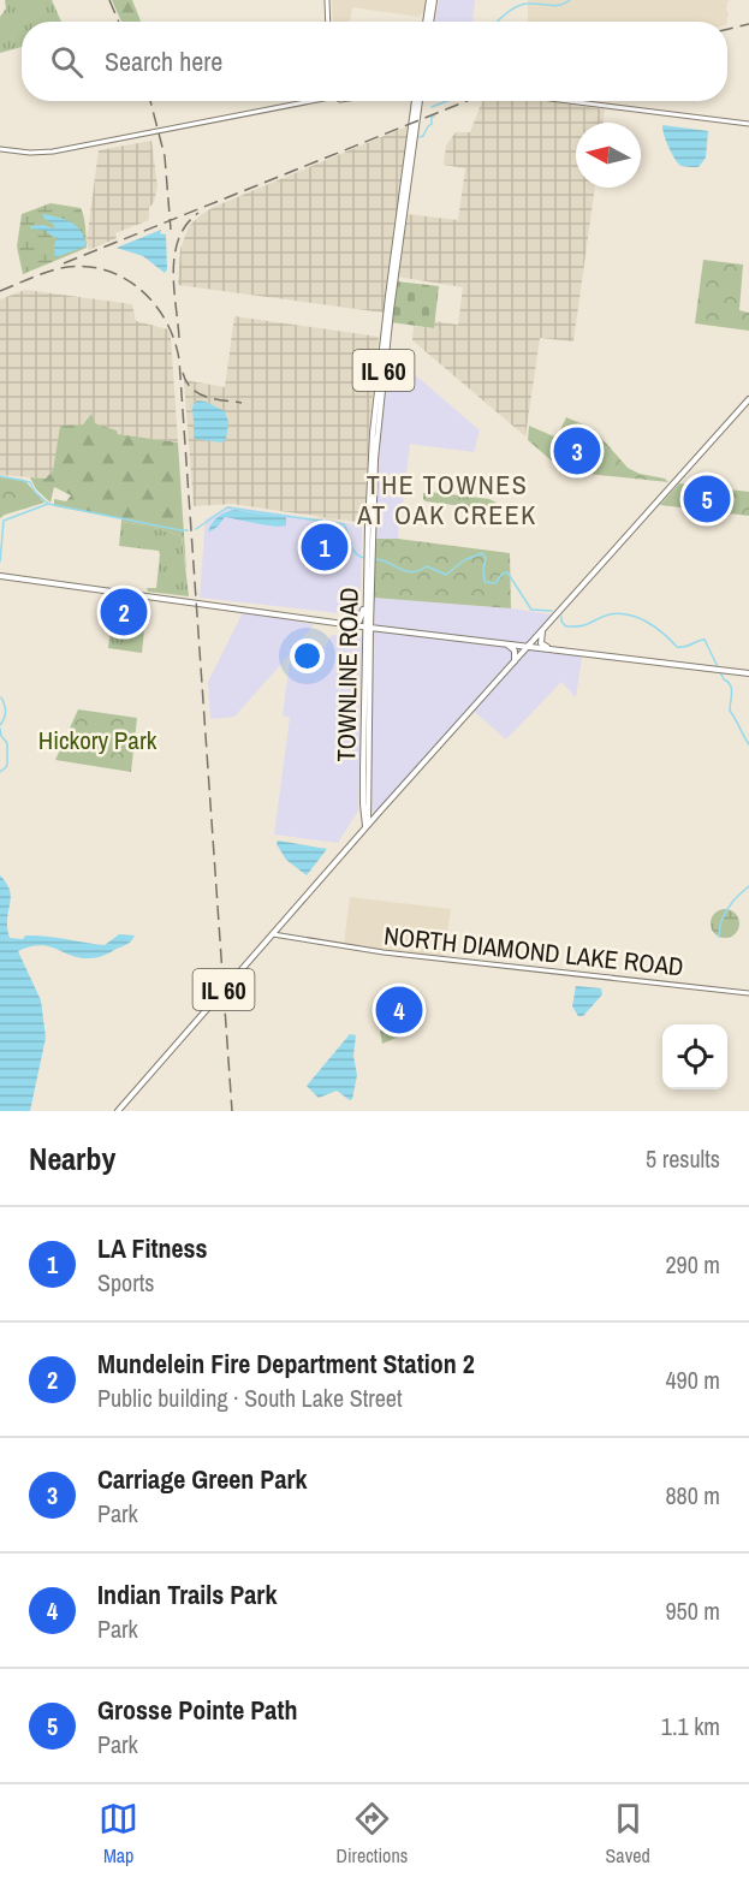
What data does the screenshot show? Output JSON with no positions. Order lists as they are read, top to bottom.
{
  "streets": {
    "main road": ["IL 60", "TOWNLINE ROAD", "NORTH DIAMOND LAKE ROAD"]
  },
  "crossings": [
    ["IL 60", "TOWNLINE ROAD"],
    ["IL 60", "NORTH DIAMOND LAKE ROAD"]
  ],
  "districts": ["THE TOWNES AT OAK CREEK"],
  "parks": ["Hickory Park"],
  "north": "left",
  "page": {
    "search": "Search here",
    "pins": [
      "3",
      "5",
      "1",
      "2",
      "4"
    ],
    "heading": ["Nearby", "5 results"],
    "list": [
      {
        "mark": "1",
        "name": "LA Fitness",
        "note": "Sports",
        "value": "290 m"
      },
      {
        "mark": "2",
        "name": "Mundelein Fire Department Station 2",
        "note": "Public building · South Lake Street",
        "value": "490 m"
      },
      {
        "mark": "3",
        "name": "Carriage Green Park",
        "note": "Park",
        "value": "880 m"
      },
      {
        "mark": "4",
        "name": "Indian Trails Park",
        "note": "Park",
        "value": "950 m"
      },
      {
        "mark": "5",
        "name": "Grosse Pointe Path",
        "note": "Park",
        "value": "1.1 km"
      }
    ],
    "nav": ["Map", "Directions", "Saved"]
  }
}
